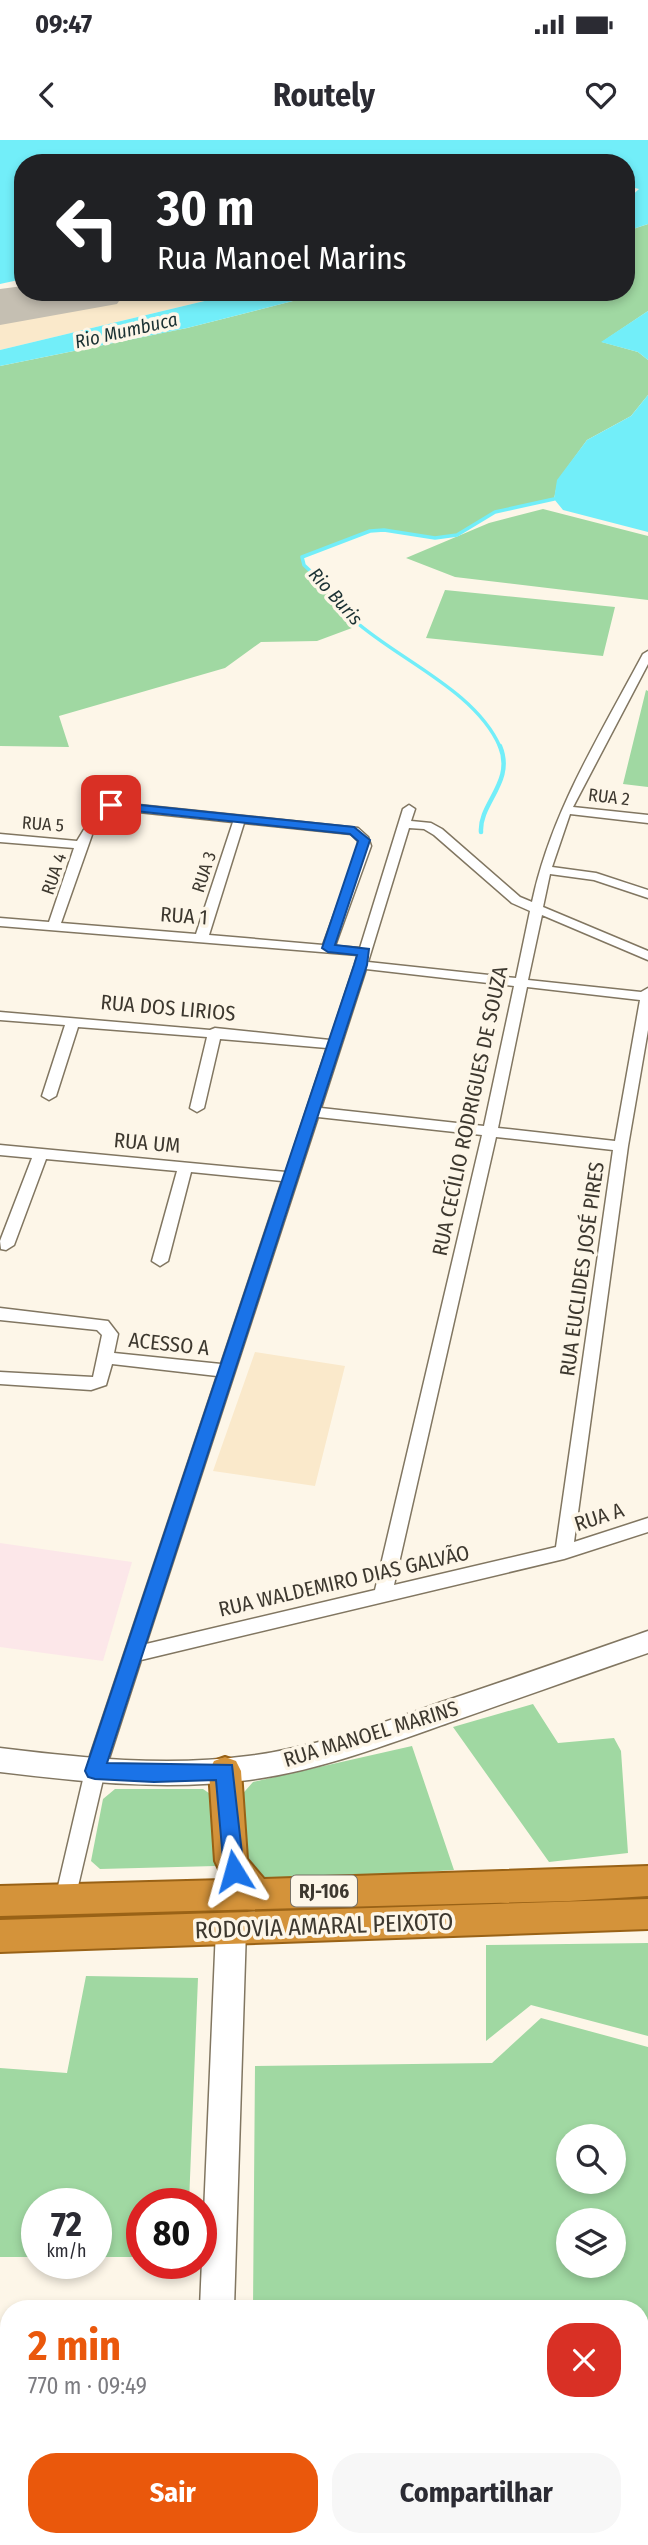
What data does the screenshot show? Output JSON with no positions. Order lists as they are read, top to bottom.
{
  "streets": {
    "highway": ["RJ-106", "RODOVIA AMARAL PEIXOTO"],
    "main road": ["RUA MANOEL MARINS"],
    "street": [
      "RUA 2",
      "RUA 5",
      "RUA 3",
      "RUA 4",
      "RUA 1",
      "RUA DOS LIRIOS",
      "RUA CECÍLIO RODRIGUES DE SOUZA",
      "RUA UM",
      "RUA EUCLIDES JOSÉ PIRES",
      "ACESSO A",
      "RUA A",
      "RUA WALDEMIRO DIAS GALVÃO"
    ]
  },
  "crossings": [
    ["RUA 2", "RUA CECÍLIO RODRIGUES DE SOUZA"],
    ["RUA 5", "RUA 4"],
    ["RUA 3", "RUA 4"],
    ["RUA 3", "RUA 1"],
    ["RUA 4", "RUA 1"],
    ["RUA 1", "RUA CECÍLIO RODRIGUES DE SOUZA"],
    ["RUA 1", "RUA EUCLIDES JOSÉ PIRES"],
    ["RUA CECÍLIO RODRIGUES DE SOUZA", "RUA WALDEMIRO DIAS GALVÃO"],
    ["RUA EUCLIDES JOSÉ PIRES", "RUA A"],
    ["RUA EUCLIDES JOSÉ PIRES", "RUA WALDEMIRO DIAS GALVÃO"],
    ["RUA A", "RUA WALDEMIRO DIAS GALVÃO"]
  ],
  "water": ["Rio Mumbuca", "Rio Buris"],
  "page": {
    "status": "09:47",
    "header": "Routely",
    "turn": ["30 m", "Rua Manoel Marins"],
    "speed": "72 km/h",
    "limit": "80",
    "heading": ["2 min", "770 m · 09:49"],
    "buttons": ["Sair", "Compartilhar"]
  }
}
